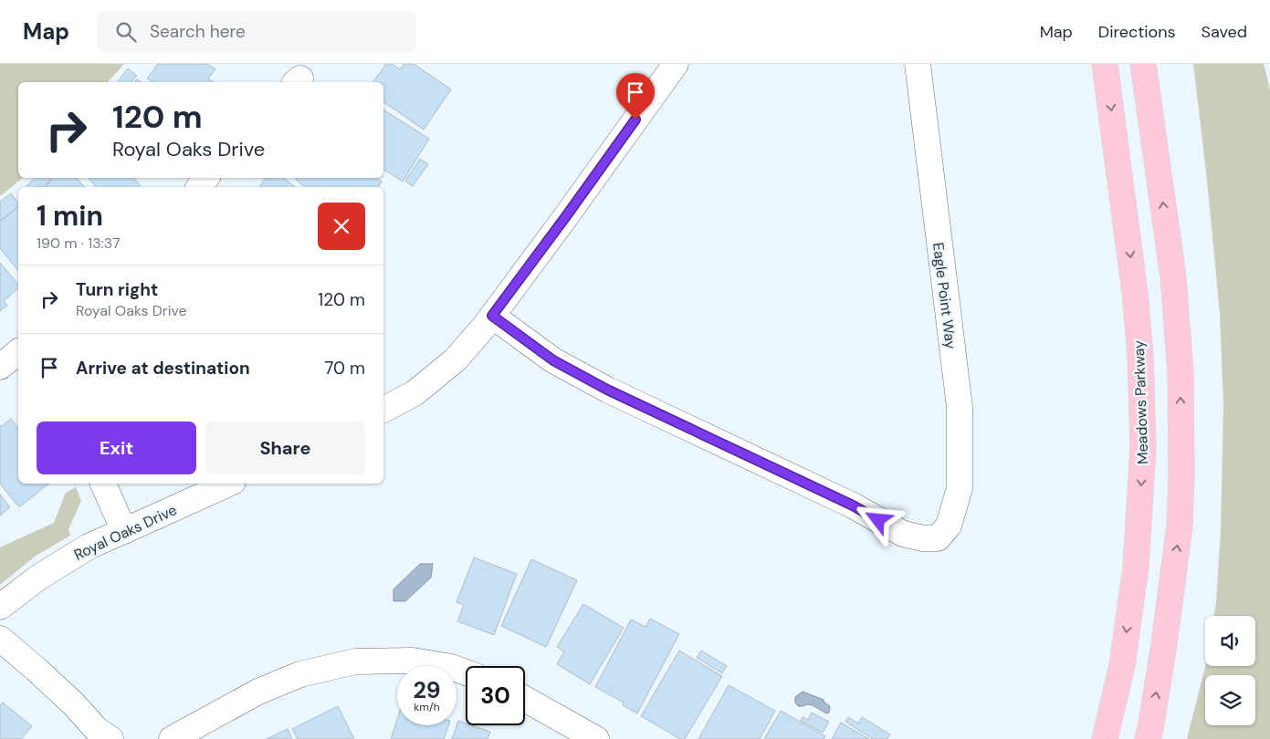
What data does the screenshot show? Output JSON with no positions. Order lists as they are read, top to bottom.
{
  "streets": {
    "main road": ["Meadows Parkway"],
    "street": ["Eagle Point Way", "Royal Oaks Drive"]
  },
  "page": {
    "header": "Map",
    "search": "Search here",
    "nav": ["Map", "Directions", "Saved"],
    "turn": ["120 m", "Royal Oaks Drive"],
    "heading": ["1 min", "190 m · 13:37"],
    "list": [
      {
        "name": "Turn right",
        "note": "Royal Oaks Drive",
        "value": "120 m"
      },
      {
        "name": "Arrive at destination",
        "value": "70 m"
      }
    ],
    "buttons": ["Exit", "Share"],
    "speed": "29 km/h",
    "limit": "30"
  }
}
